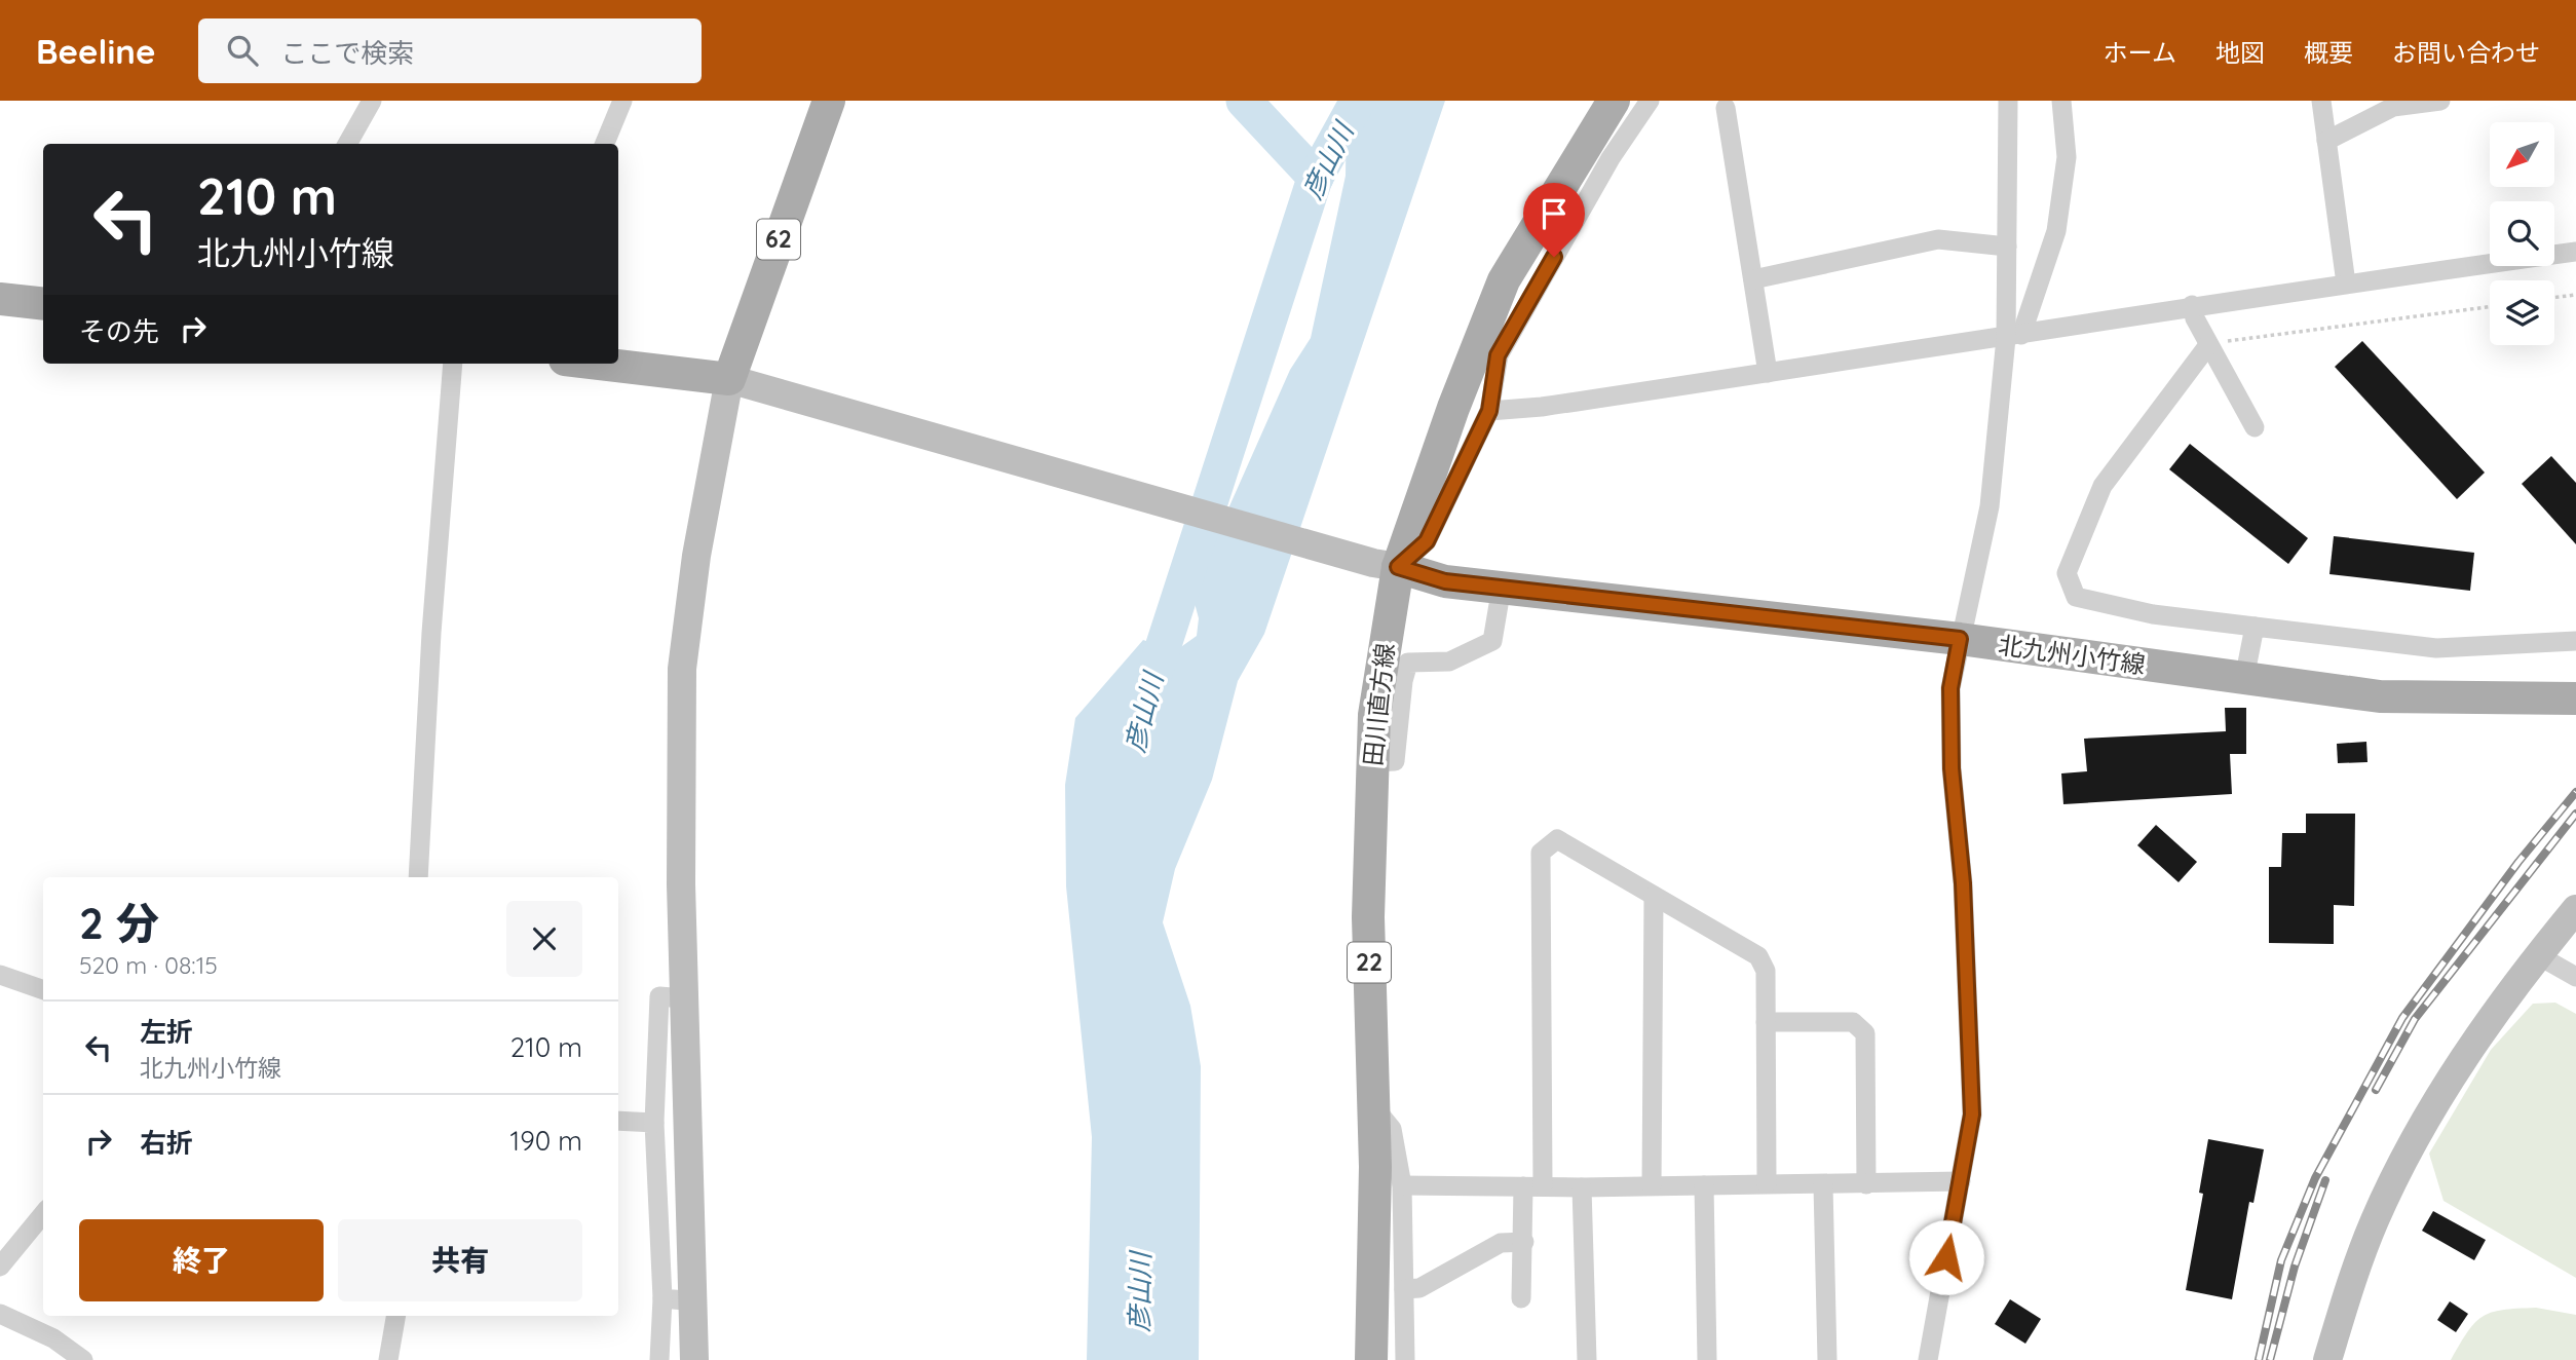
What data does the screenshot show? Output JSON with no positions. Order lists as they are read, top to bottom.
{
  "streets": {
    "main road": [
      "62",
      "北九州小竹線",
      "田川直方線",
      "22"
    ]
  },
  "crossings": [
    ["北九州小竹線", "田川直方線"]
  ],
  "water": ["彦山川"],
  "north": "bottom left",
  "page": {
    "header": "Beeline",
    "search": "ここで検索",
    "nav": [
      "ホーム",
      "地図",
      "概要",
      "お問い合わせ"
    ],
    "turn": ["210 m", "北九州小竹線"],
    "then": "その先",
    "heading": ["2 分", "520 m · 08:15"],
    "list": [
      {
        "name": "左折",
        "note": "北九州小竹線",
        "value": "210 m"
      },
      {
        "name": "右折",
        "value": "190 m"
      }
    ],
    "buttons": ["終了", "共有"]
  }
}
